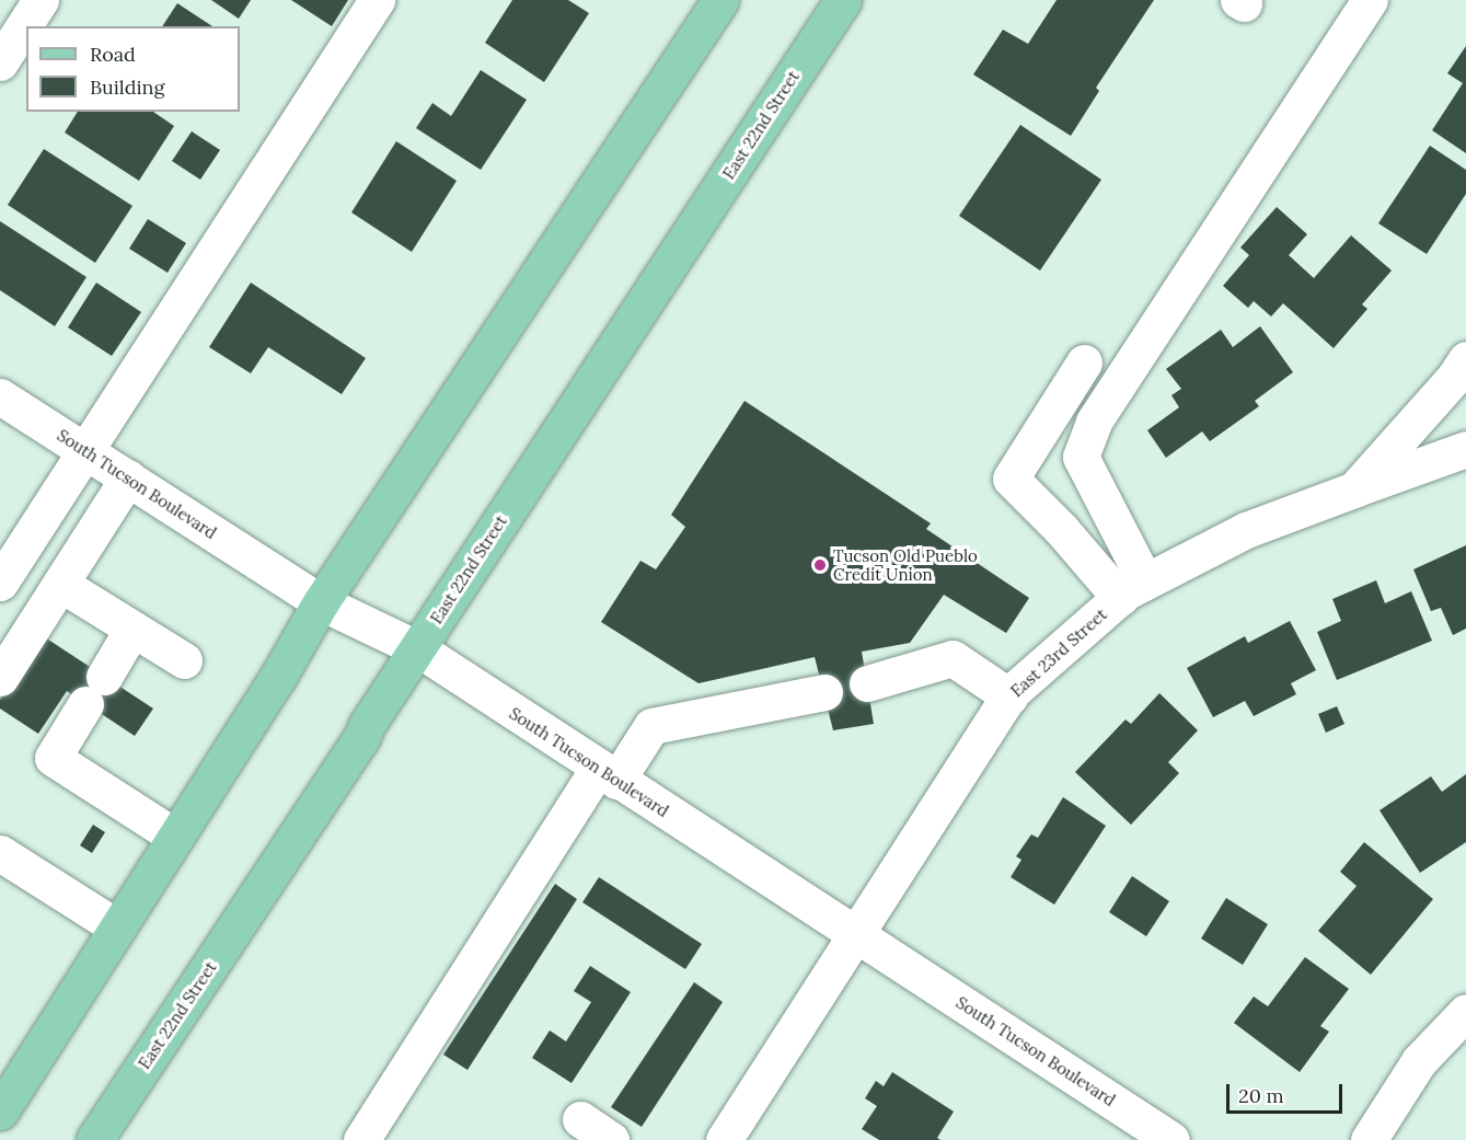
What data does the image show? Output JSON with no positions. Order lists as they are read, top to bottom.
{
  "streets": {
    "main road": ["East 22nd Street"],
    "street": ["South Tucson Boulevard", "East 23rd Street"]
  },
  "crossings": [
    ["East 22nd Street", "South Tucson Boulevard"],
    ["South Tucson Boulevard", "East 23rd Street"]
  ],
  "places": ["Tucson Old Pueblo Credit Union"],
  "legend": ["Road", "Building"],
  "scale_bar": "20 m"
}
